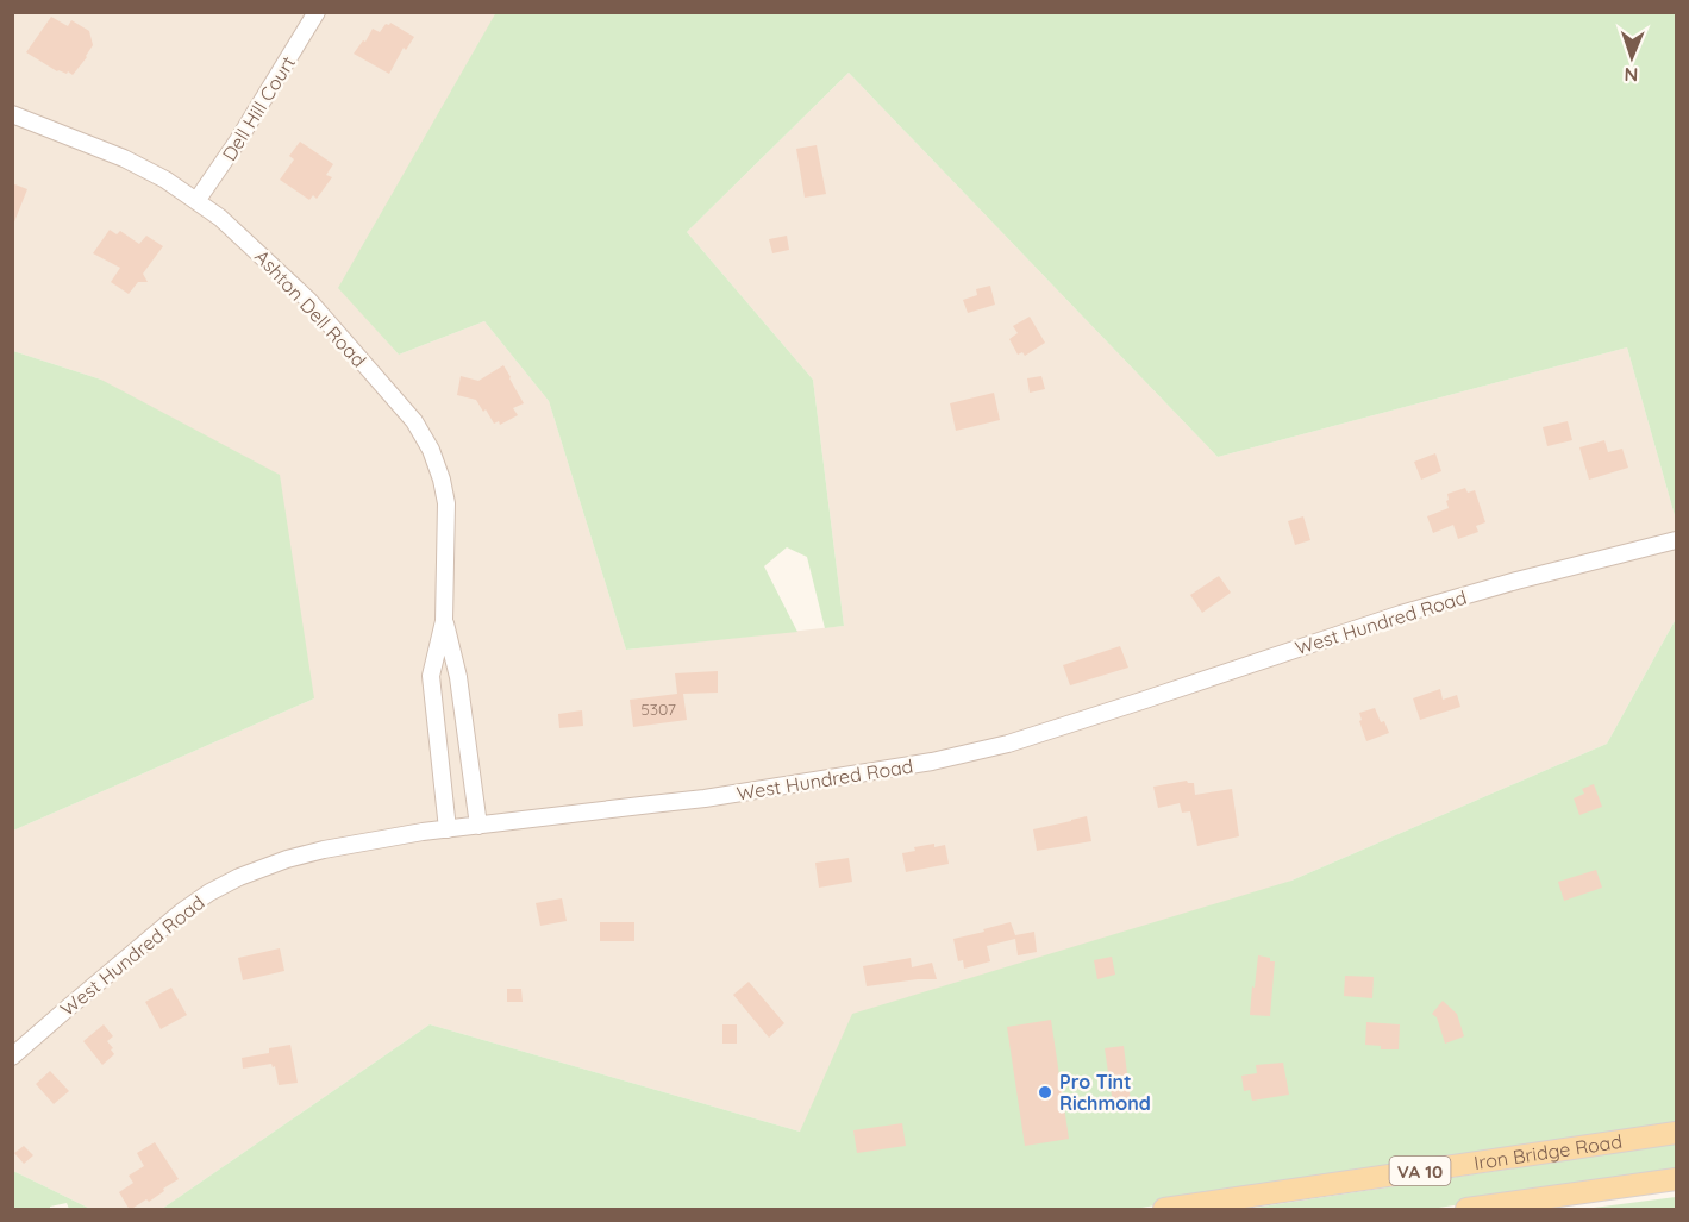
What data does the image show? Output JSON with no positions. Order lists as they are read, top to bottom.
{
  "streets": {
    "main road": ["Iron Bridge Road", "VA 10"],
    "street": ["Dell Hill Court", "Ashton Dell Road", "West Hundred Road"]
  },
  "crossings": [
    ["Dell Hill Court", "Ashton Dell Road"],
    ["Ashton Dell Road", "West Hundred Road"]
  ],
  "places": ["Pro Tint Richmond"],
  "house_numbers": ["5307"],
  "north": "bottom"
}
